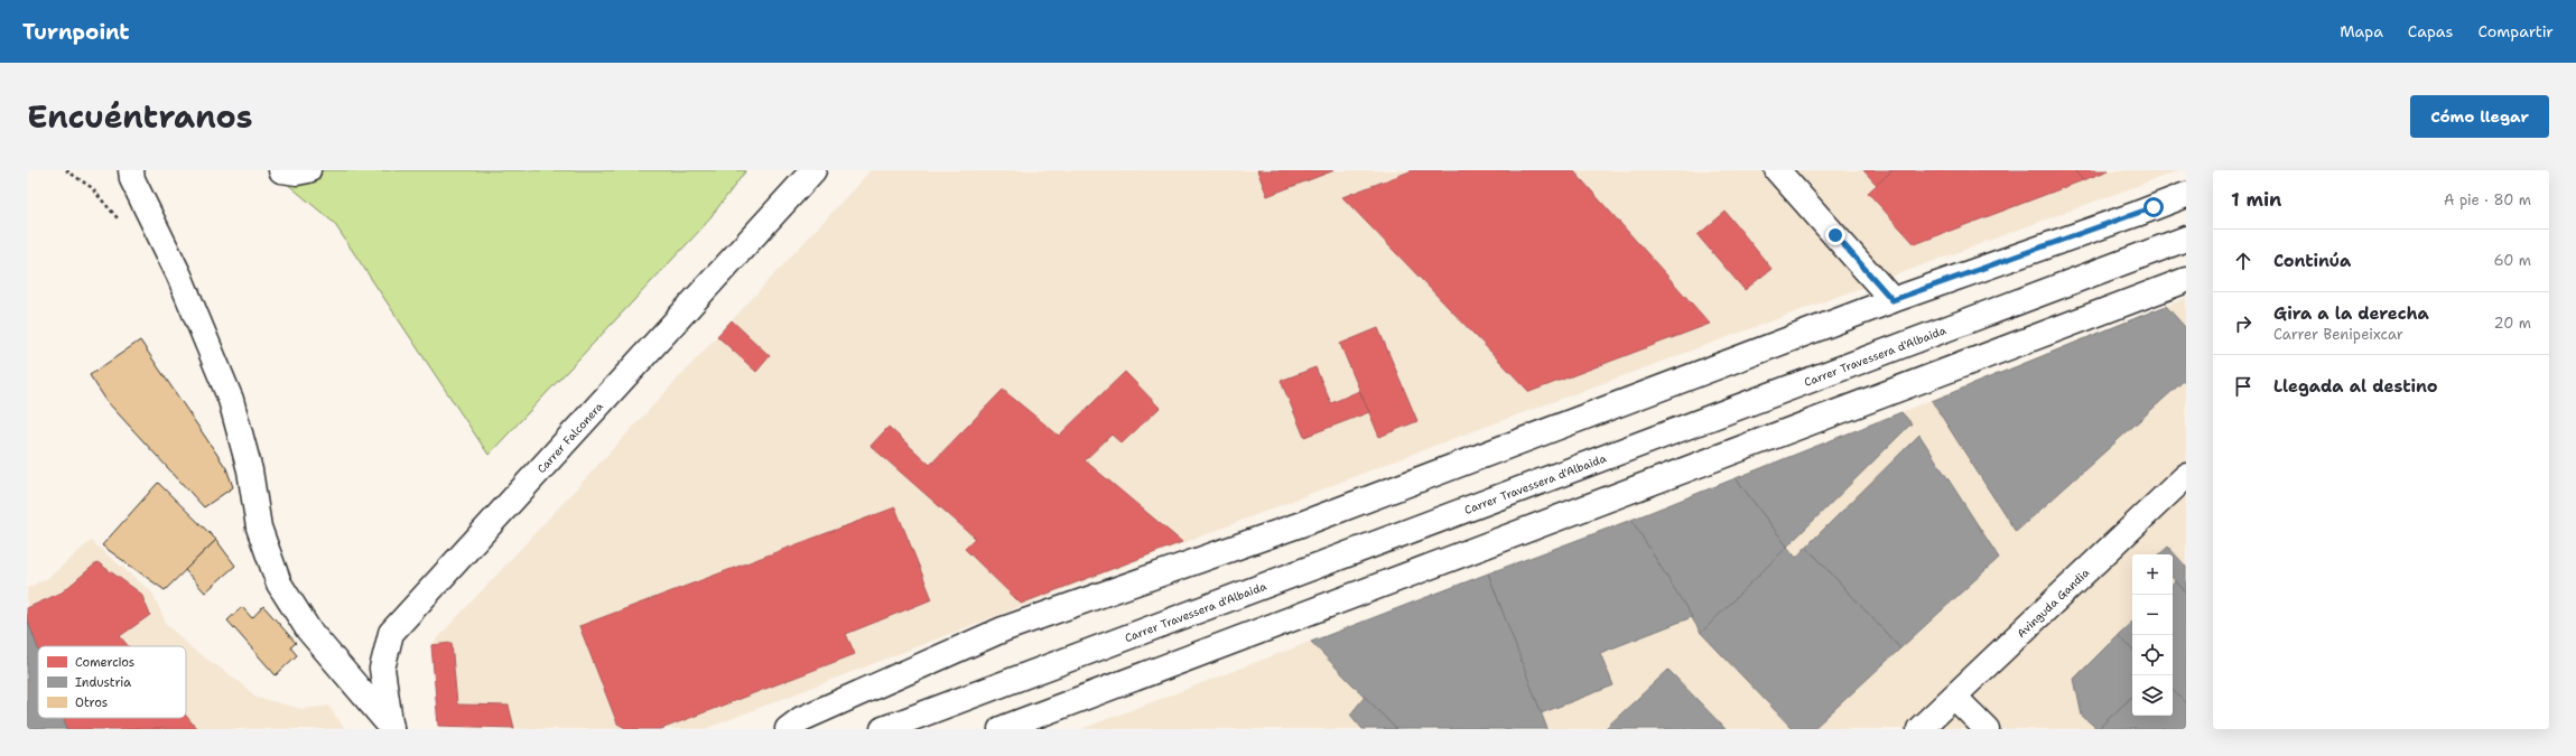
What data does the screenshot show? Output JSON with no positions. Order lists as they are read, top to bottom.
{
  "streets": {
    "street": ["Carrer Travessera d'Albaida", "Carrer Falconera", "Avinguda Gandia"]
  },
  "legend": ["Comercios", "Industria", "Otros"],
  "page": {
    "header": "Turnpoint",
    "nav": ["Mapa", "Capas", "Compartir"],
    "title": "Encuéntranos",
    "buttons": "Cómo llegar",
    "heading": ["1 min", "A pie · 80 m"],
    "list": [
      ["Continúa", "60 m"],
      ["Gira a la derecha", "Carrer Benipeixcar", "20 m"],
      "Llegada al destino"
    ],
    "map_buttons": ["+", "−"]
  }
}
